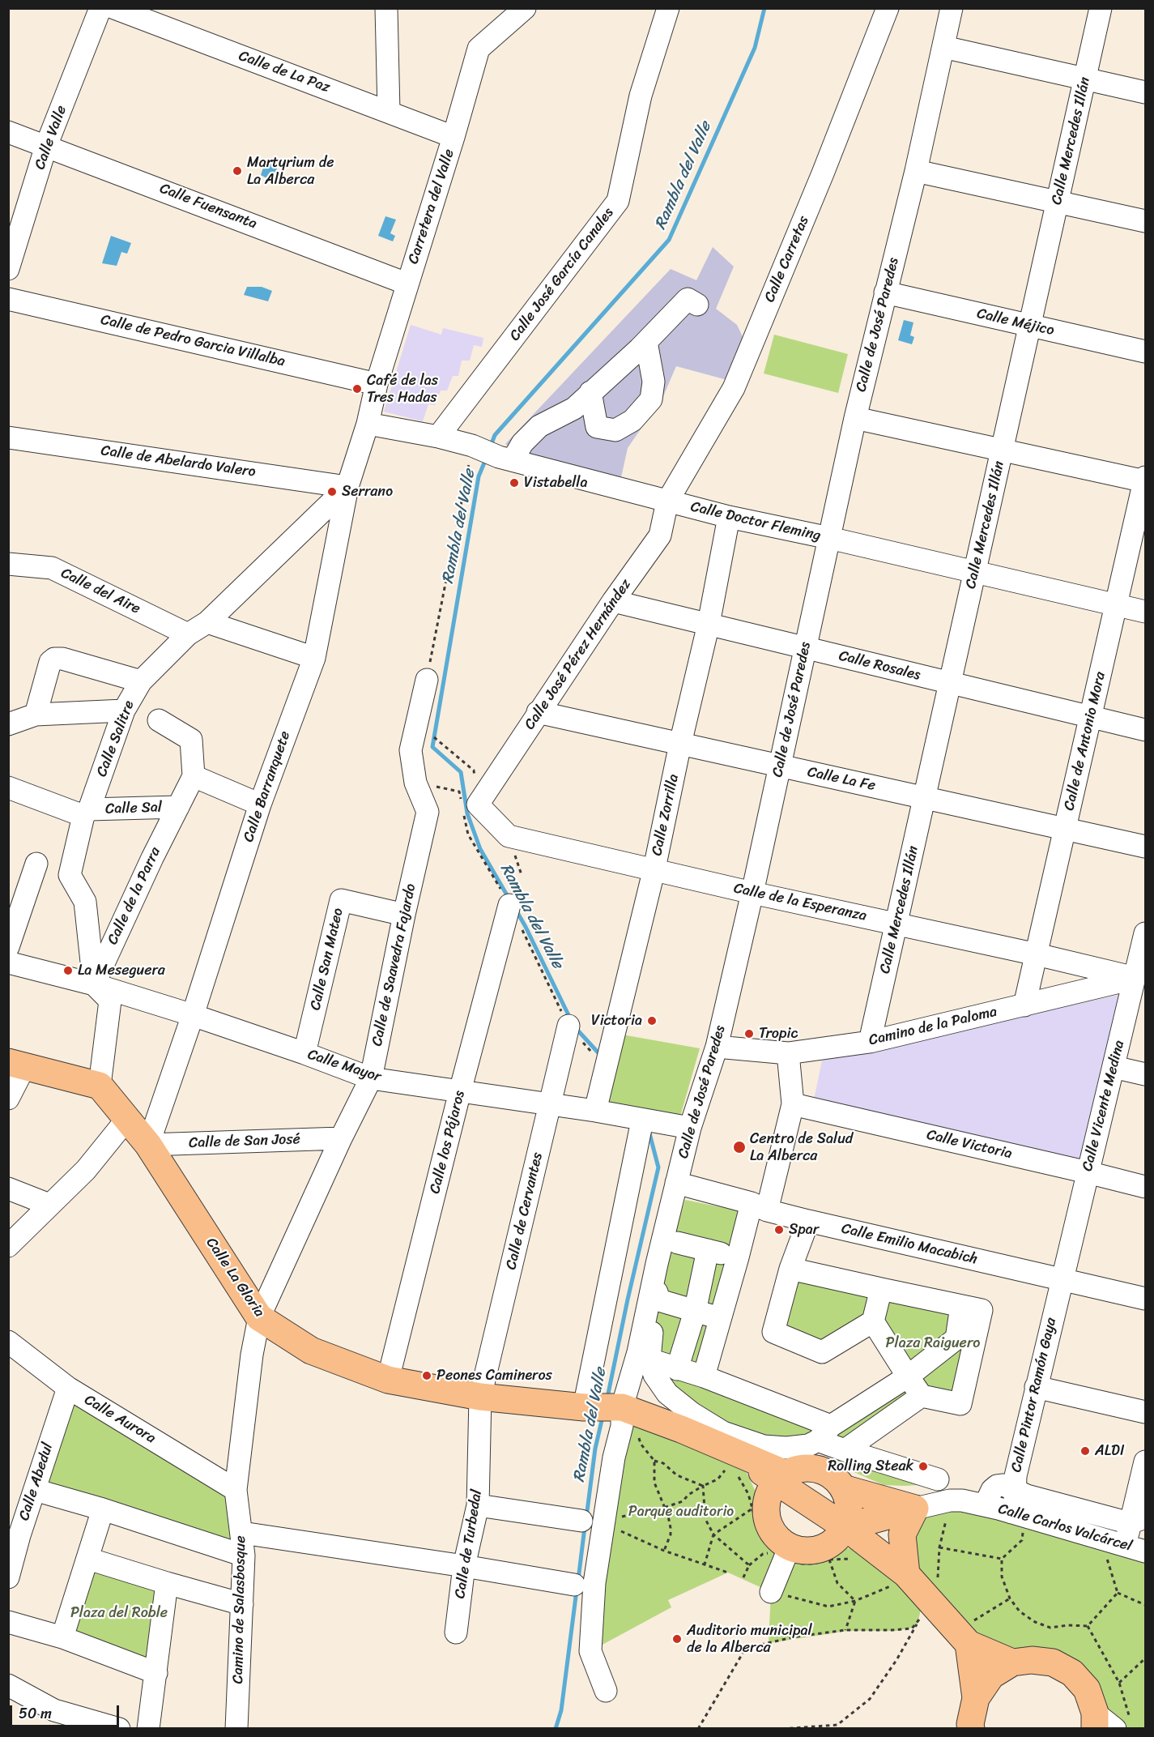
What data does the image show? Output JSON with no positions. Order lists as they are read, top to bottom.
{
  "streets": {
    "main road": ["Calle La Gloria"],
    "street": [
      "Calle de La Paz",
      "Calle Valle",
      "Calle Mercedes Illán",
      "Calle Fuensanta",
      "Carretera del Valle",
      "Calle Carretas",
      "Calle José García Canales",
      "Calle Méjico",
      "Calle de José Paredes",
      "Calle de Pedro Garcia Villalba",
      "Calle de Abelardo Valero",
      "Calle Doctor Fleming",
      "Calle del Aire",
      "Calle José Pérez Hernández",
      "Calle Rosales",
      "Calle Salitre",
      "Calle de Antonio Mora",
      "Calle La Fe",
      "Calle Barranquete",
      "Calle Sal",
      "Calle Zorrilla",
      "Calle de la Parra",
      "Calle de la Esperanza",
      "Calle San Mateo",
      "Calle de Saavedra Fajardo",
      "Camino de la Paloma",
      "Calle Mayor",
      "Calle Vicente Medina",
      "Calle de San José",
      "Calle los Pájaros",
      "Calle Victoria",
      "Calle de Cervantes",
      "Calle Emilio Macabich",
      "Calle Pintor Ramón Gaya",
      "Calle Aurora",
      "Calle Abedul",
      "Calle Carlos Valcárcel",
      "Calle de Turbedal",
      "Camino de Salasbosque"
    ]
  },
  "crossings": [
    ["Calle de La Paz", "Carretera del Valle"],
    ["Calle Valle", "Calle Fuensanta"],
    ["Calle Mercedes Illán", "Calle Méjico"],
    ["Calle Mercedes Illán", "Calle Doctor Fleming"],
    ["Calle Mercedes Illán", "Calle Rosales"],
    ["Calle Mercedes Illán", "Calle La Fe"],
    ["Calle Mercedes Illán", "Calle de la Esperanza"],
    ["Calle Mercedes Illán", "Camino de la Paloma"],
    ["Calle Fuensanta", "Carretera del Valle"],
    ["Carretera del Valle", "Calle de Pedro Garcia Villalba"],
    ["Carretera del Valle", "Calle Doctor Fleming"],
    ["Carretera del Valle", "Calle Barranquete"],
    ["Calle Carretas", "Calle Doctor Fleming"],
    ["Calle Carretas", "Calle José Pérez Hernández"],
    ["Calle José García Canales", "Calle Doctor Fleming"],
    ["Calle Méjico", "Calle de José Paredes"],
    ["Calle de José Paredes", "Calle Doctor Fleming"],
    ["Calle de José Paredes", "Calle Rosales"],
    ["Calle de José Paredes", "Calle La Fe"],
    ["Calle de José Paredes", "Calle de la Esperanza"],
    ["Calle de José Paredes", "Camino de la Paloma"],
    ["Calle de José Paredes", "Calle Mayor"],
    ["Calle de José Paredes", "Calle Emilio Macabich"],
    ["Calle de José Paredes", "Calle La Gloria"],
    ["Calle de Abelardo Valero", "Calle Salitre"],
    ["Calle de Abelardo Valero", "Calle Barranquete"],
    ["Calle Doctor Fleming", "Calle José Pérez Hernández"],
    ["Calle Doctor Fleming", "Calle de Antonio Mora"],
    ["Calle Doctor Fleming", "Calle Barranquete"],
    ["Calle Doctor Fleming", "Calle Zorrilla"],
    ["Calle del Aire", "Calle Salitre"],
    ["Calle José Pérez Hernández", "Calle Rosales"],
    ["Calle José Pérez Hernández", "Calle La Fe"],
    ["Calle José Pérez Hernández", "Calle de la Esperanza"],
    ["Calle Rosales", "Calle de Antonio Mora"],
    ["Calle Rosales", "Calle Zorrilla"],
    ["Calle Salitre", "Calle Barranquete"],
    ["Calle Salitre", "Calle Sal"],
    ["Calle Salitre", "Calle de la Parra"],
    ["Calle Salitre", "Calle Mayor"],
    ["Calle de Antonio Mora", "Calle La Fe"],
    ["Calle de Antonio Mora", "Calle de la Esperanza"],
    ["Calle de Antonio Mora", "Camino de la Paloma"],
    ["Calle La Fe", "Calle Zorrilla"],
    ["Calle Barranquete", "Calle Mayor"],
    ["Calle Barranquete", "Calle de San José"],
    ["Calle Barranquete", "Calle La Gloria"],
    ["Calle Sal", "Calle de la Parra"],
    ["Calle Zorrilla", "Calle de la Esperanza"],
    ["Calle Zorrilla", "Calle Mayor"],
    ["Calle de la Parra", "Calle Mayor"],
    ["Calle de la Esperanza", "Camino de la Paloma"],
    ["Calle de la Esperanza", "Calle Vicente Medina"],
    ["Calle San Mateo", "Calle de Saavedra Fajardo"],
    ["Calle San Mateo", "Calle Mayor"],
    ["Calle de Saavedra Fajardo", "Calle Mayor"],
    ["Calle de Saavedra Fajardo", "Calle de San José"],
    ["Calle de Saavedra Fajardo", "Calle La Gloria"],
    ["Calle de Saavedra Fajardo", "Camino de Salasbosque"],
    ["Camino de la Paloma", "Calle Vicente Medina"],
    ["Calle Mayor", "Calle los Pájaros"],
    ["Calle Mayor", "Calle de Cervantes"],
    ["Calle Vicente Medina", "Calle Victoria"],
    ["Calle Vicente Medina", "Calle Emilio Macabich"],
    ["Calle Vicente Medina", "Calle Pintor Ramón Gaya"],
    ["Calle de San José", "Calle La Gloria"],
    ["Calle los Pájaros", "Calle La Gloria"],
    ["Calle de Cervantes", "Calle La Gloria"],
    ["Calle de Cervantes", "Calle de Turbedal"],
    ["Calle Emilio Macabich", "Calle Pintor Ramón Gaya"],
    ["Calle La Gloria", "Calle de Turbedal"],
    ["Calle La Gloria", "Camino de Salasbosque"],
    ["Calle Pintor Ramón Gaya", "Calle Carlos Valcárcel"],
    ["Calle Aurora", "Calle Abedul"],
    ["Calle Aurora", "Camino de Salasbosque"]
  ],
  "water": ["Rambla del Valle"],
  "parks": ["Plaza Raiguero", "Parque auditorio", "Plaza del Roble"],
  "places": [
    "Martyrium de La Alberca",
    "Café de las Tres Hadas",
    "Vistabella",
    "Serrano",
    "La Meseguera",
    "Victoria",
    "Tropic",
    "Centro de Salud La Alberca",
    "Spar",
    "Peones Camineros",
    "ALDI",
    "Rolling Steak",
    "Auditorio municipal de la Alberca"
  ],
  "scale_bar": "50 m"
}
